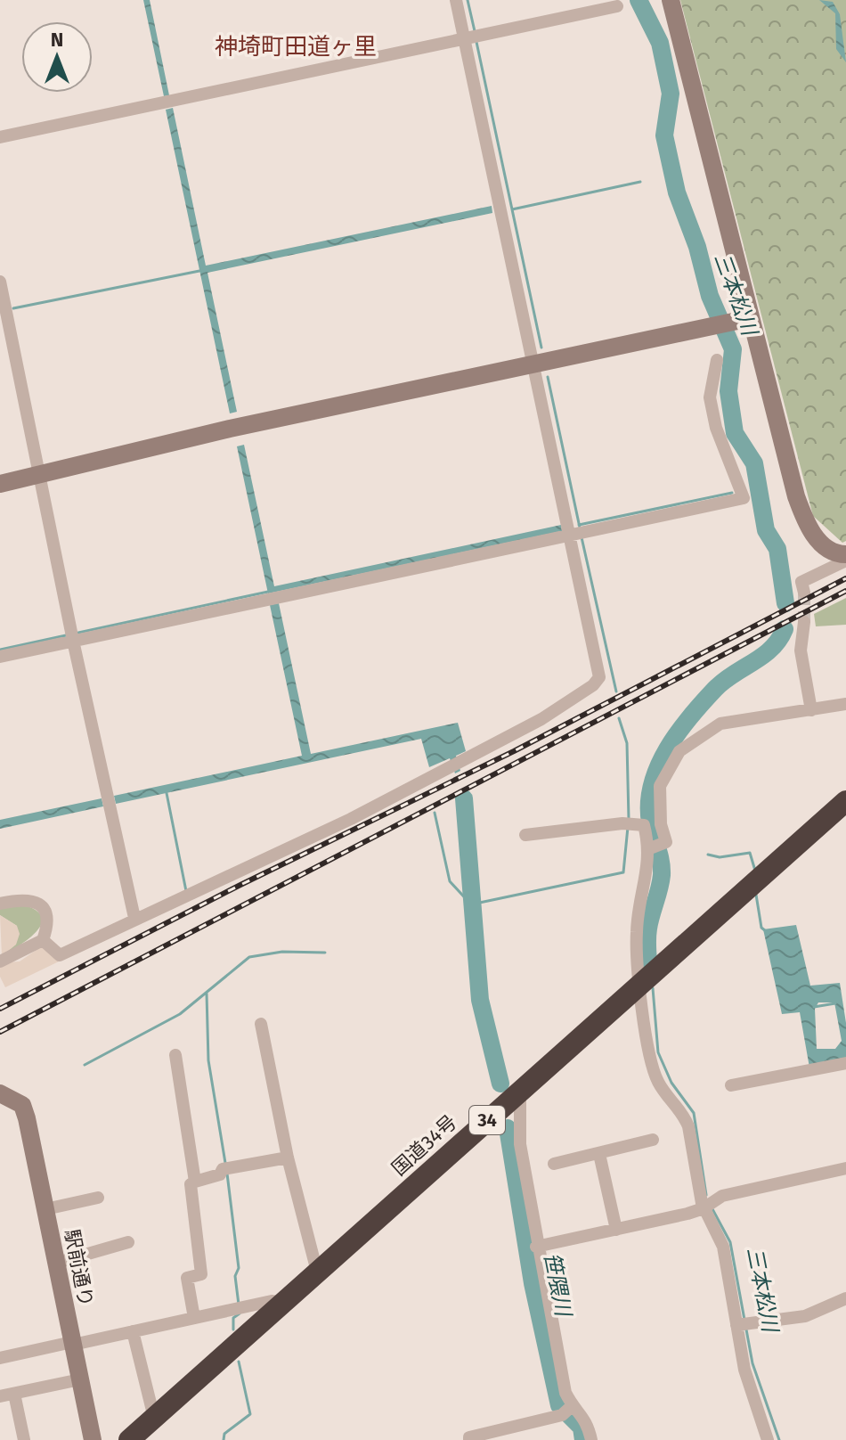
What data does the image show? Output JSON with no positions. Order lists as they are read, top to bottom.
{
  "streets": {
    "highway": ["34", "国道34号"],
    "street": ["駅前通り"]
  },
  "districts": ["神埼町田道ヶ里"],
  "water": ["三本松川", "笹隈川"],
  "north": "top"
}
